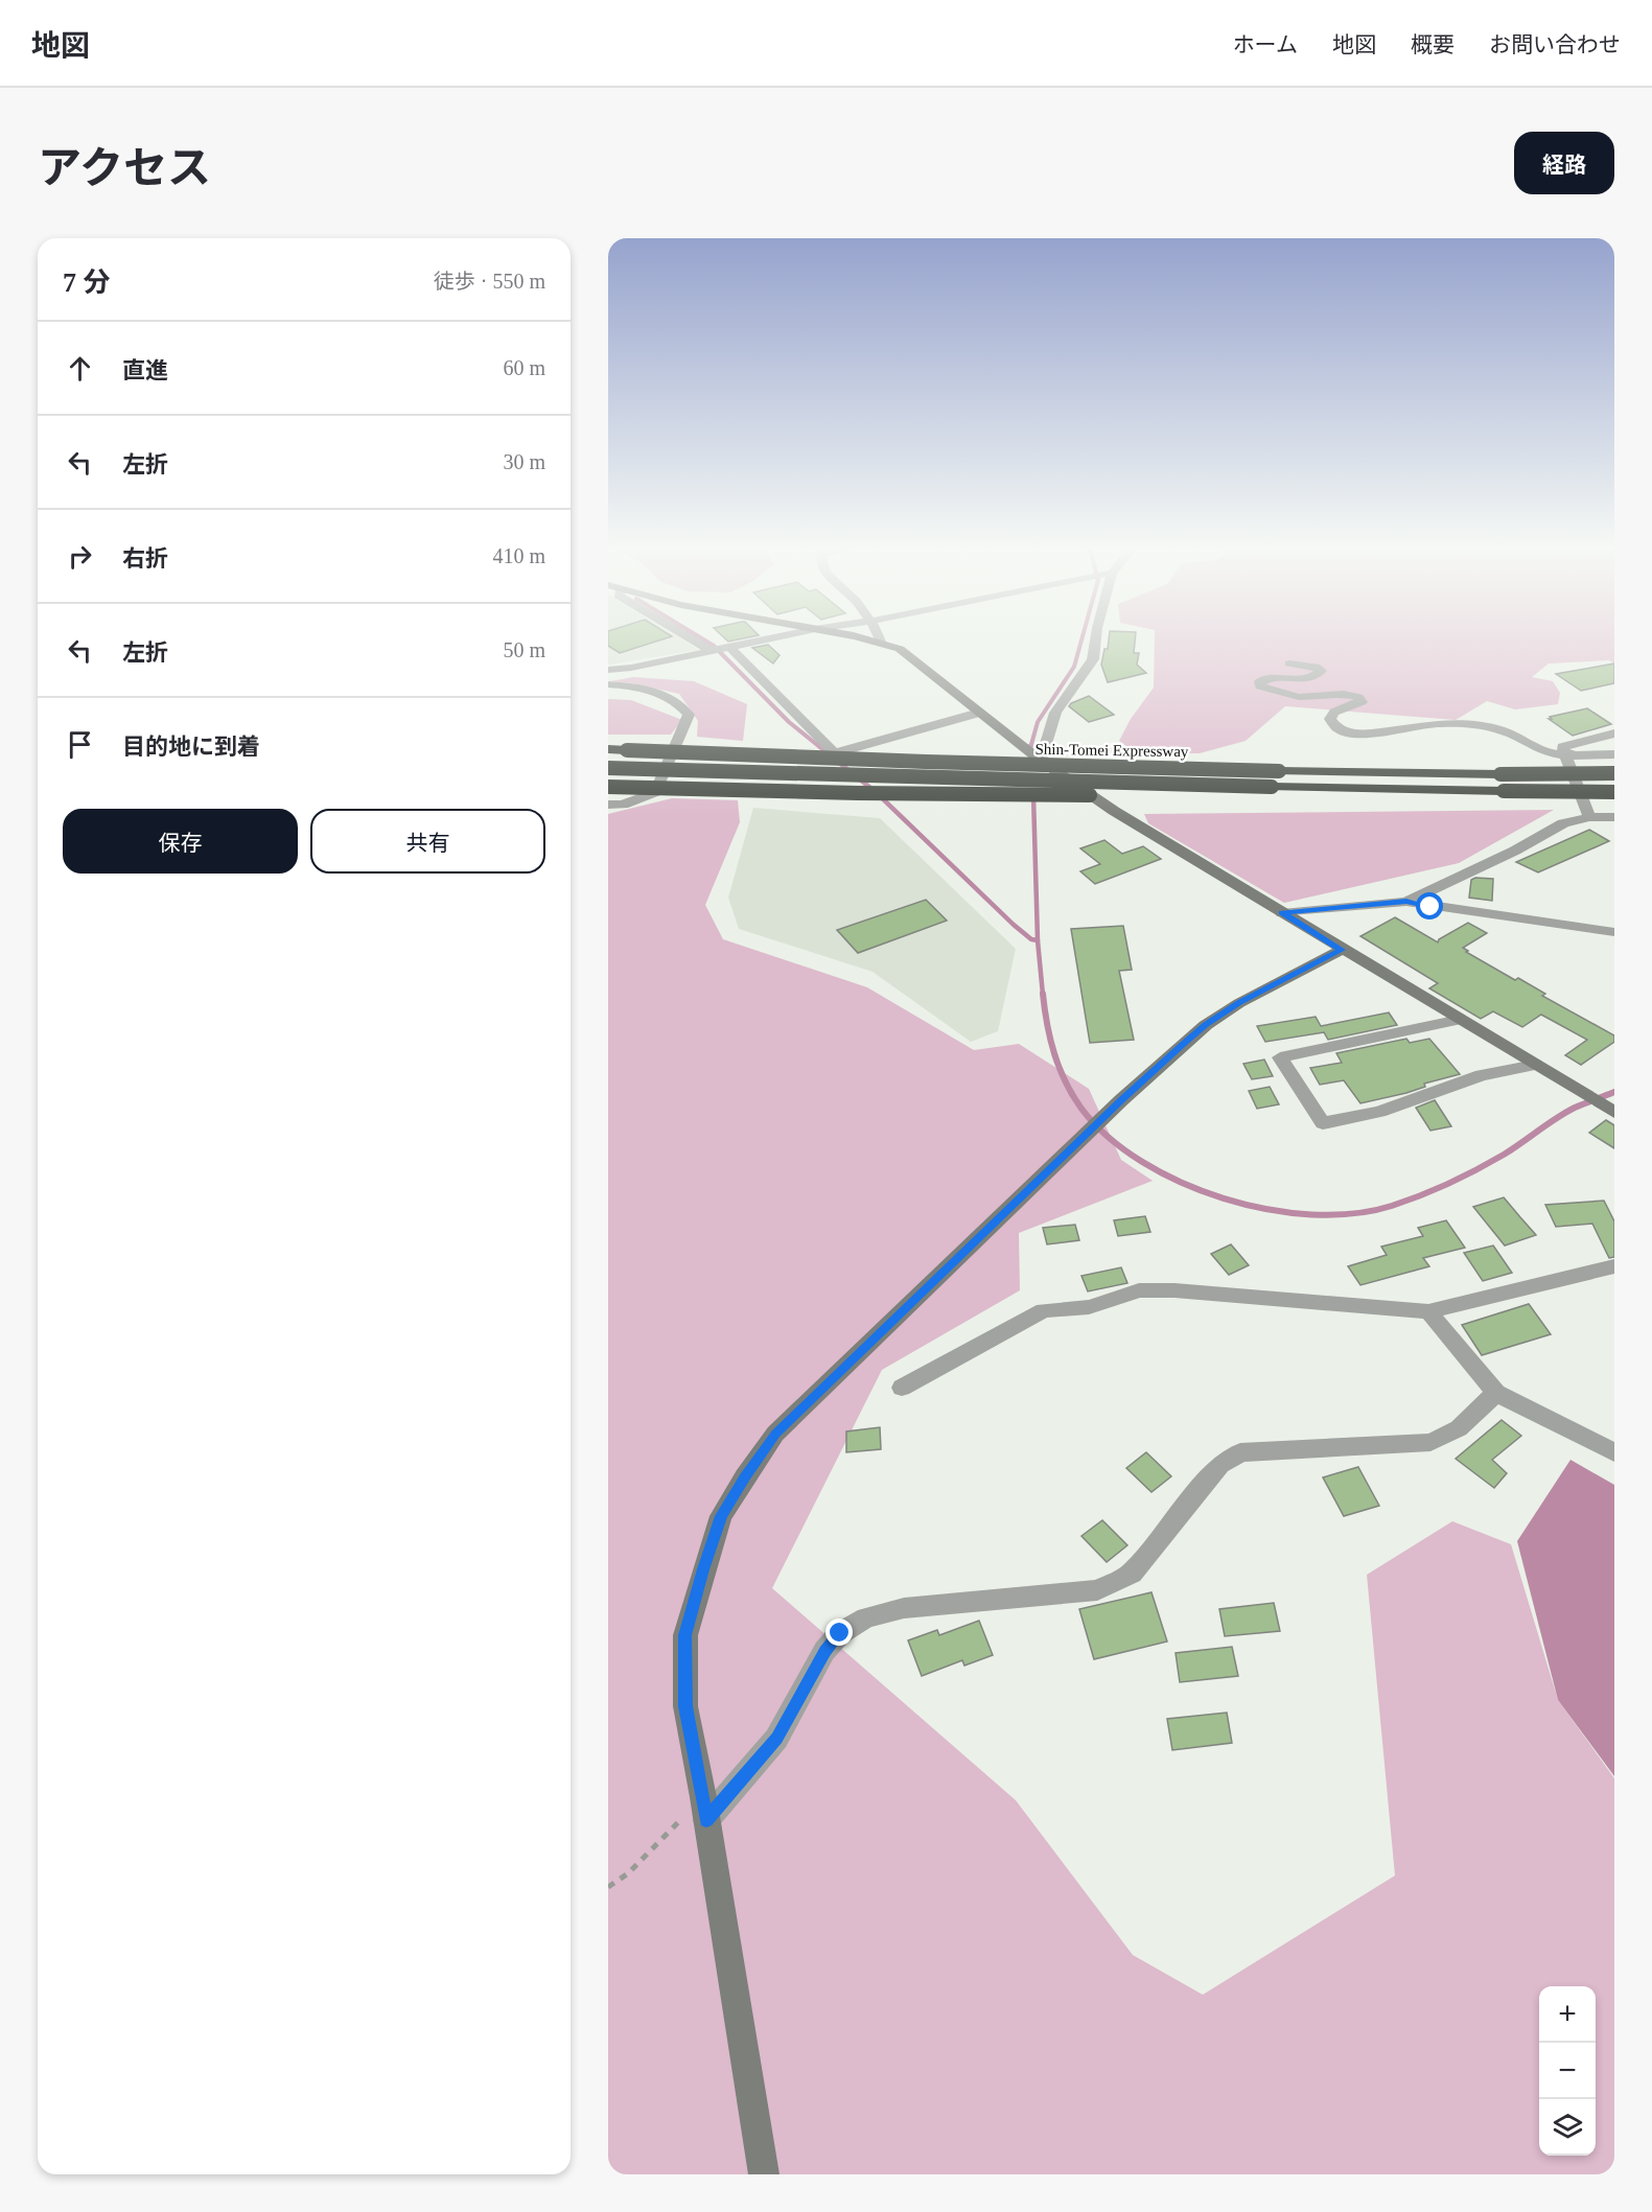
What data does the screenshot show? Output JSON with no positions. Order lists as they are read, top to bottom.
{
  "streets": {
    "highway": ["Shin-Tomei Expressway"]
  },
  "page": {
    "header": "地図",
    "nav": [
      "ホーム",
      "地図",
      "概要",
      "お問い合わせ"
    ],
    "title": "アクセス",
    "buttons": [
      "経路",
      ["保存", "共有"]
    ],
    "heading": ["7 分", "徒歩 · 550 m"],
    "list": [
      ["直進", "60 m"],
      ["左折", "30 m"],
      ["右折", "410 m"],
      ["左折", "50 m"],
      "目的地に到着"
    ],
    "map_buttons": ["+", "−"]
  }
}
